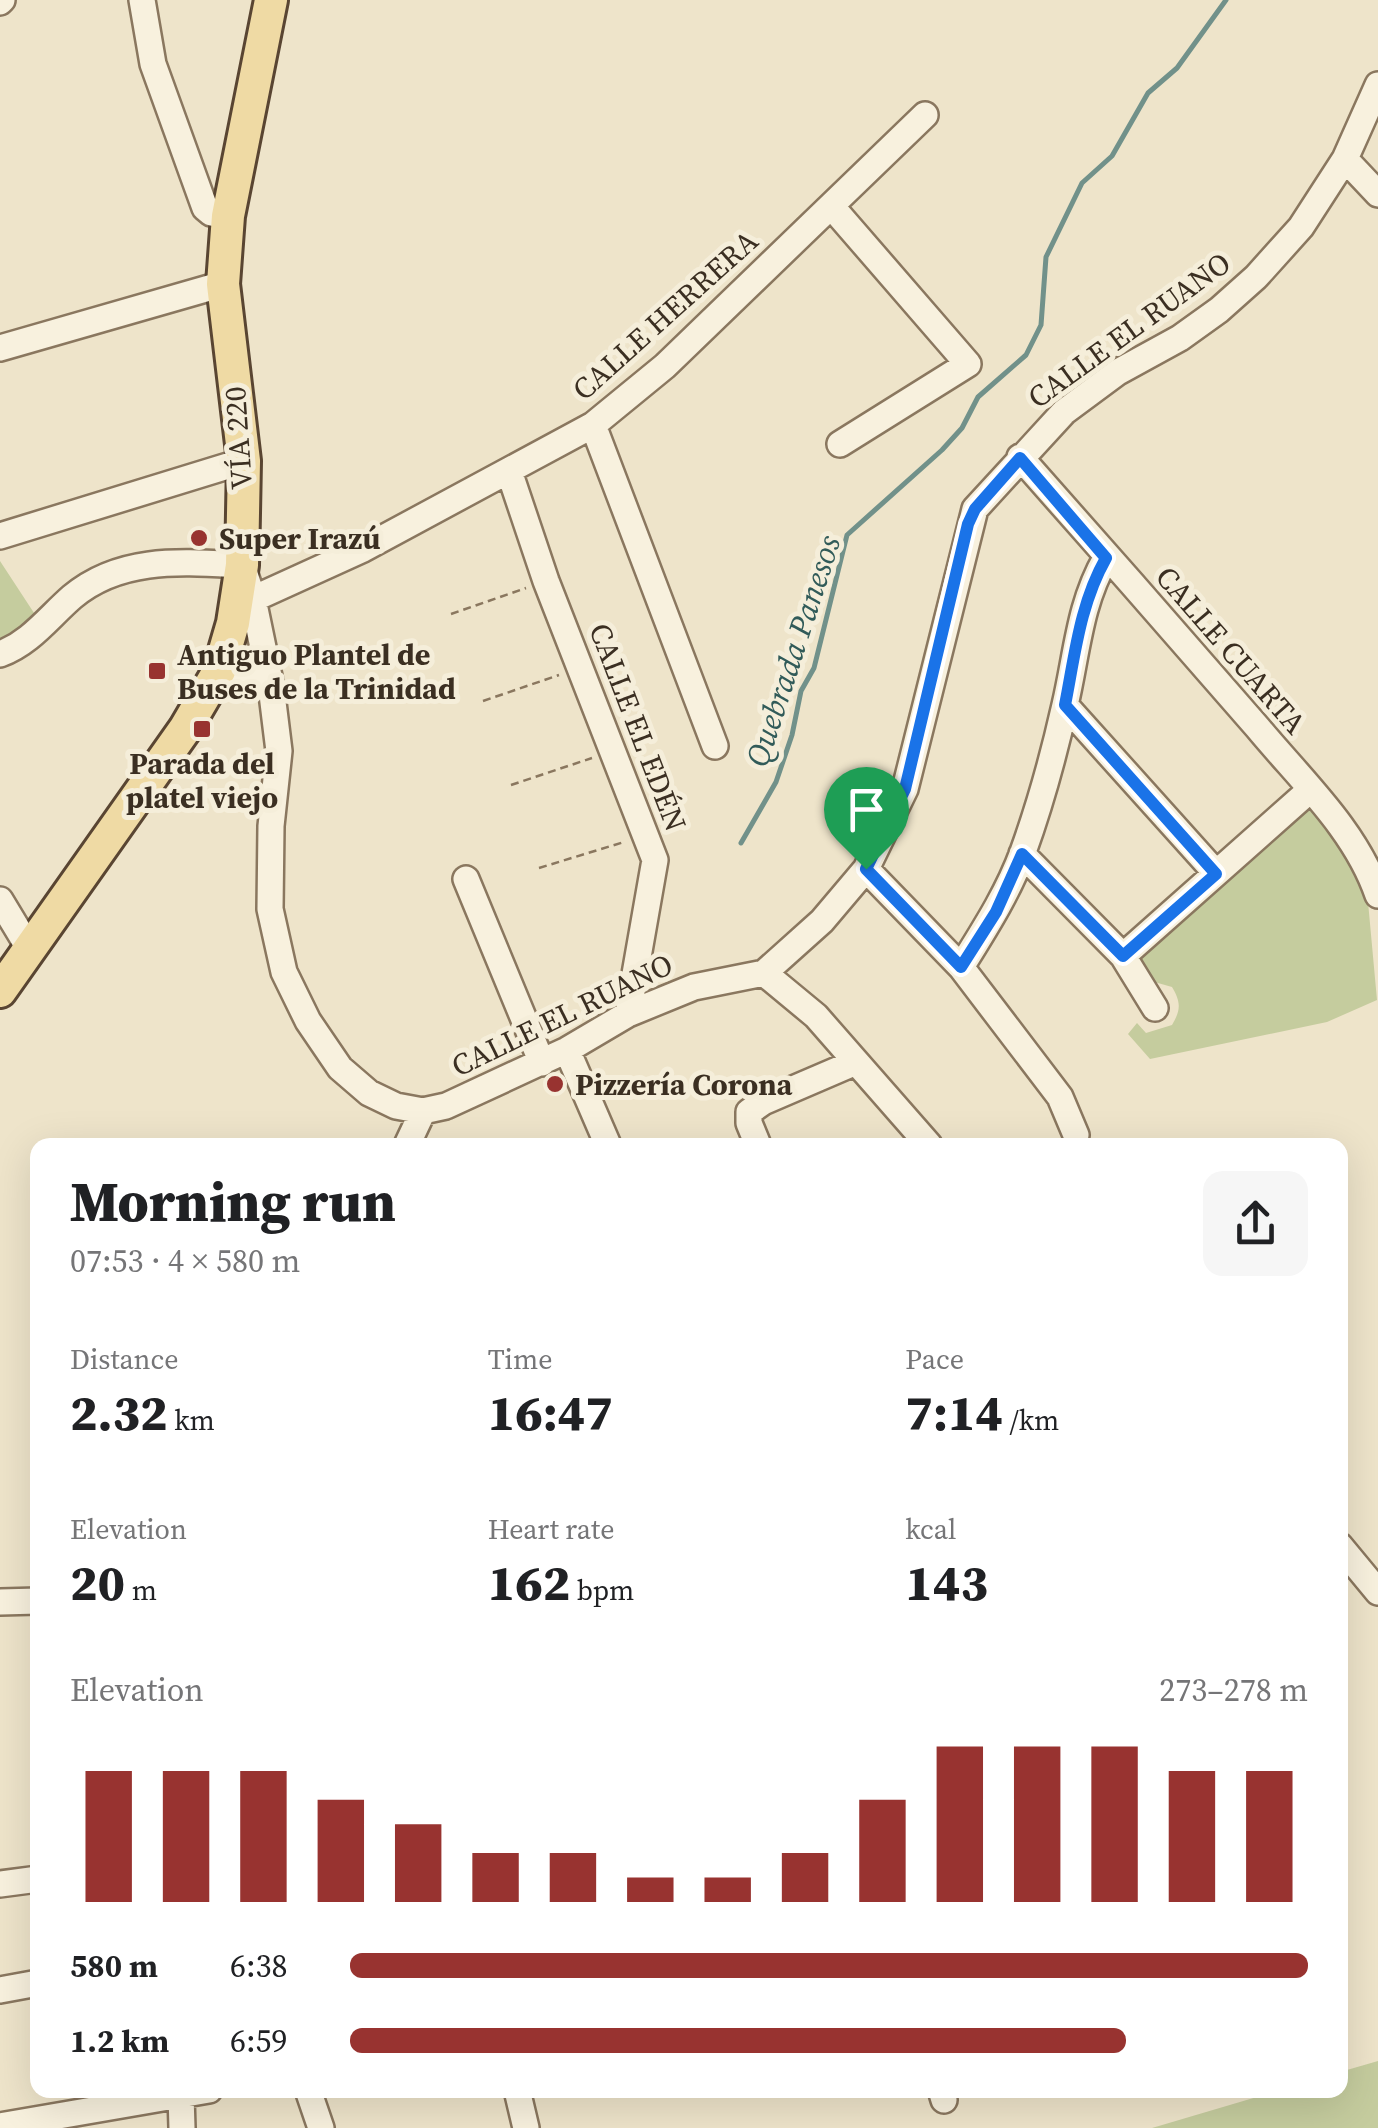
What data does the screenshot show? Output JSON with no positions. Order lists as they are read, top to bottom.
{
  "streets": {
    "main road": ["VÍA 220"],
    "street": [
      "CALLE HERRERA",
      "CALLE EL RUANO",
      "CALLE CUARTA",
      "CALLE EL EDÉN"
    ]
  },
  "crossings": [
    ["CALLE HERRERA", "CALLE EL EDÉN"],
    ["CALLE EL RUANO", "CALLE CUARTA"],
    ["CALLE EL RUANO", "CALLE EL EDÉN"]
  ],
  "water": ["Quebrada Panesos"],
  "places": {
    "other": ["Super Irazú", "Pizzería Corona"],
    "transit": ["Antiguo Plantel de Buses de la Trinidad", "Parada del platel viejo"]
  },
  "page": {
    "heading": ["Morning run", "07:53 · 4 × 580 m"],
    "stats": [
      ["Distance", "2.32 km"],
      ["Time", "16:47"],
      ["Pace", "7:14 /km"],
      ["Elevation", "20 m"],
      ["Heart rate", "162 bpm"],
      ["kcal", "143"]
    ],
    "chart": ["Elevation", "273–278 m"],
    "list": [
      {
        "name": "580 m",
        "note": "6:38"
      },
      {
        "name": "1.2 km",
        "note": "6:59"
      }
    ]
  }
}
